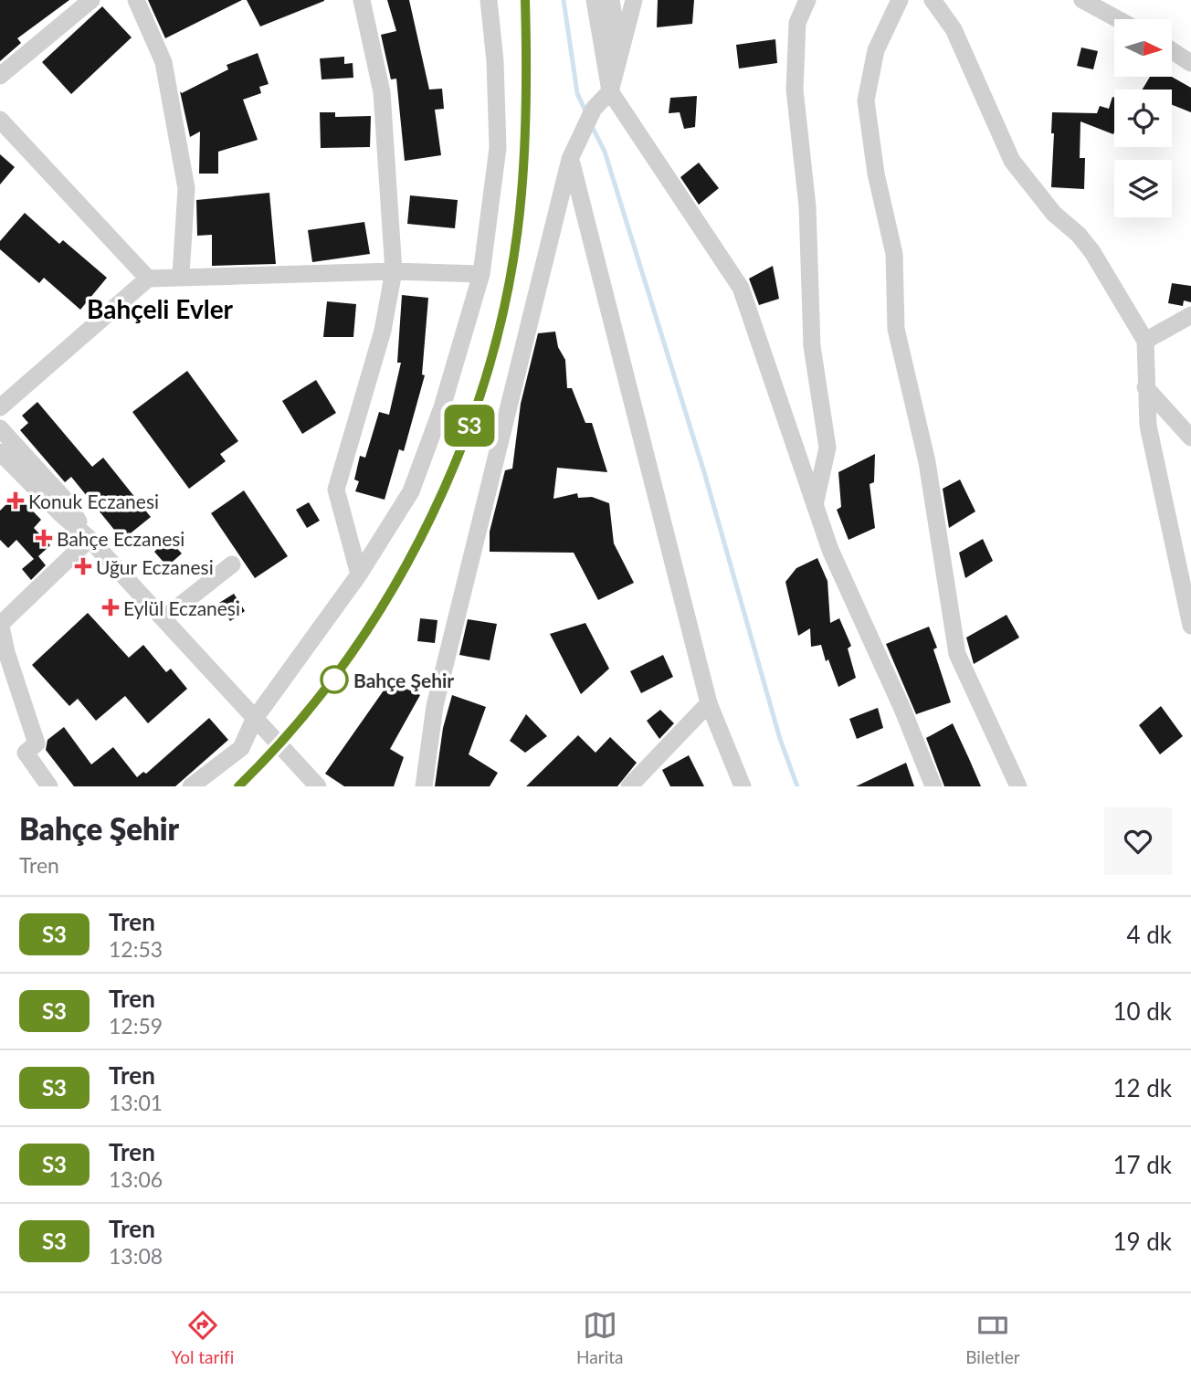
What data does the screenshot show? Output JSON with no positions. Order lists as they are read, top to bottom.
{
  "districts": ["Bahçeli Evler"],
  "places": {
    "health": [
      "Konuk Eczanesi",
      "Bahçe Eczanesi",
      "Uğur Eczanesi",
      "Eylül Eczanesi"
    ],
    "other": ["Bahçe Şehir"]
  },
  "north": "right",
  "page": {
    "on_map": "S3",
    "heading": ["Bahçe Şehir", "Tren"],
    "list": [
      {
        "mark": "S3",
        "name": "Tren",
        "note": "12:53",
        "value": "4 dk"
      },
      {
        "mark": "S3",
        "name": "Tren",
        "note": "12:59",
        "value": "10 dk"
      },
      {
        "mark": "S3",
        "name": "Tren",
        "note": "13:01",
        "value": "12 dk"
      },
      {
        "mark": "S3",
        "name": "Tren",
        "note": "13:06",
        "value": "17 dk"
      },
      {
        "mark": "S3",
        "name": "Tren",
        "note": "13:08",
        "value": "19 dk"
      }
    ],
    "tabs": ["Yol tarifi", "Harita", "Biletler"]
  }
}
